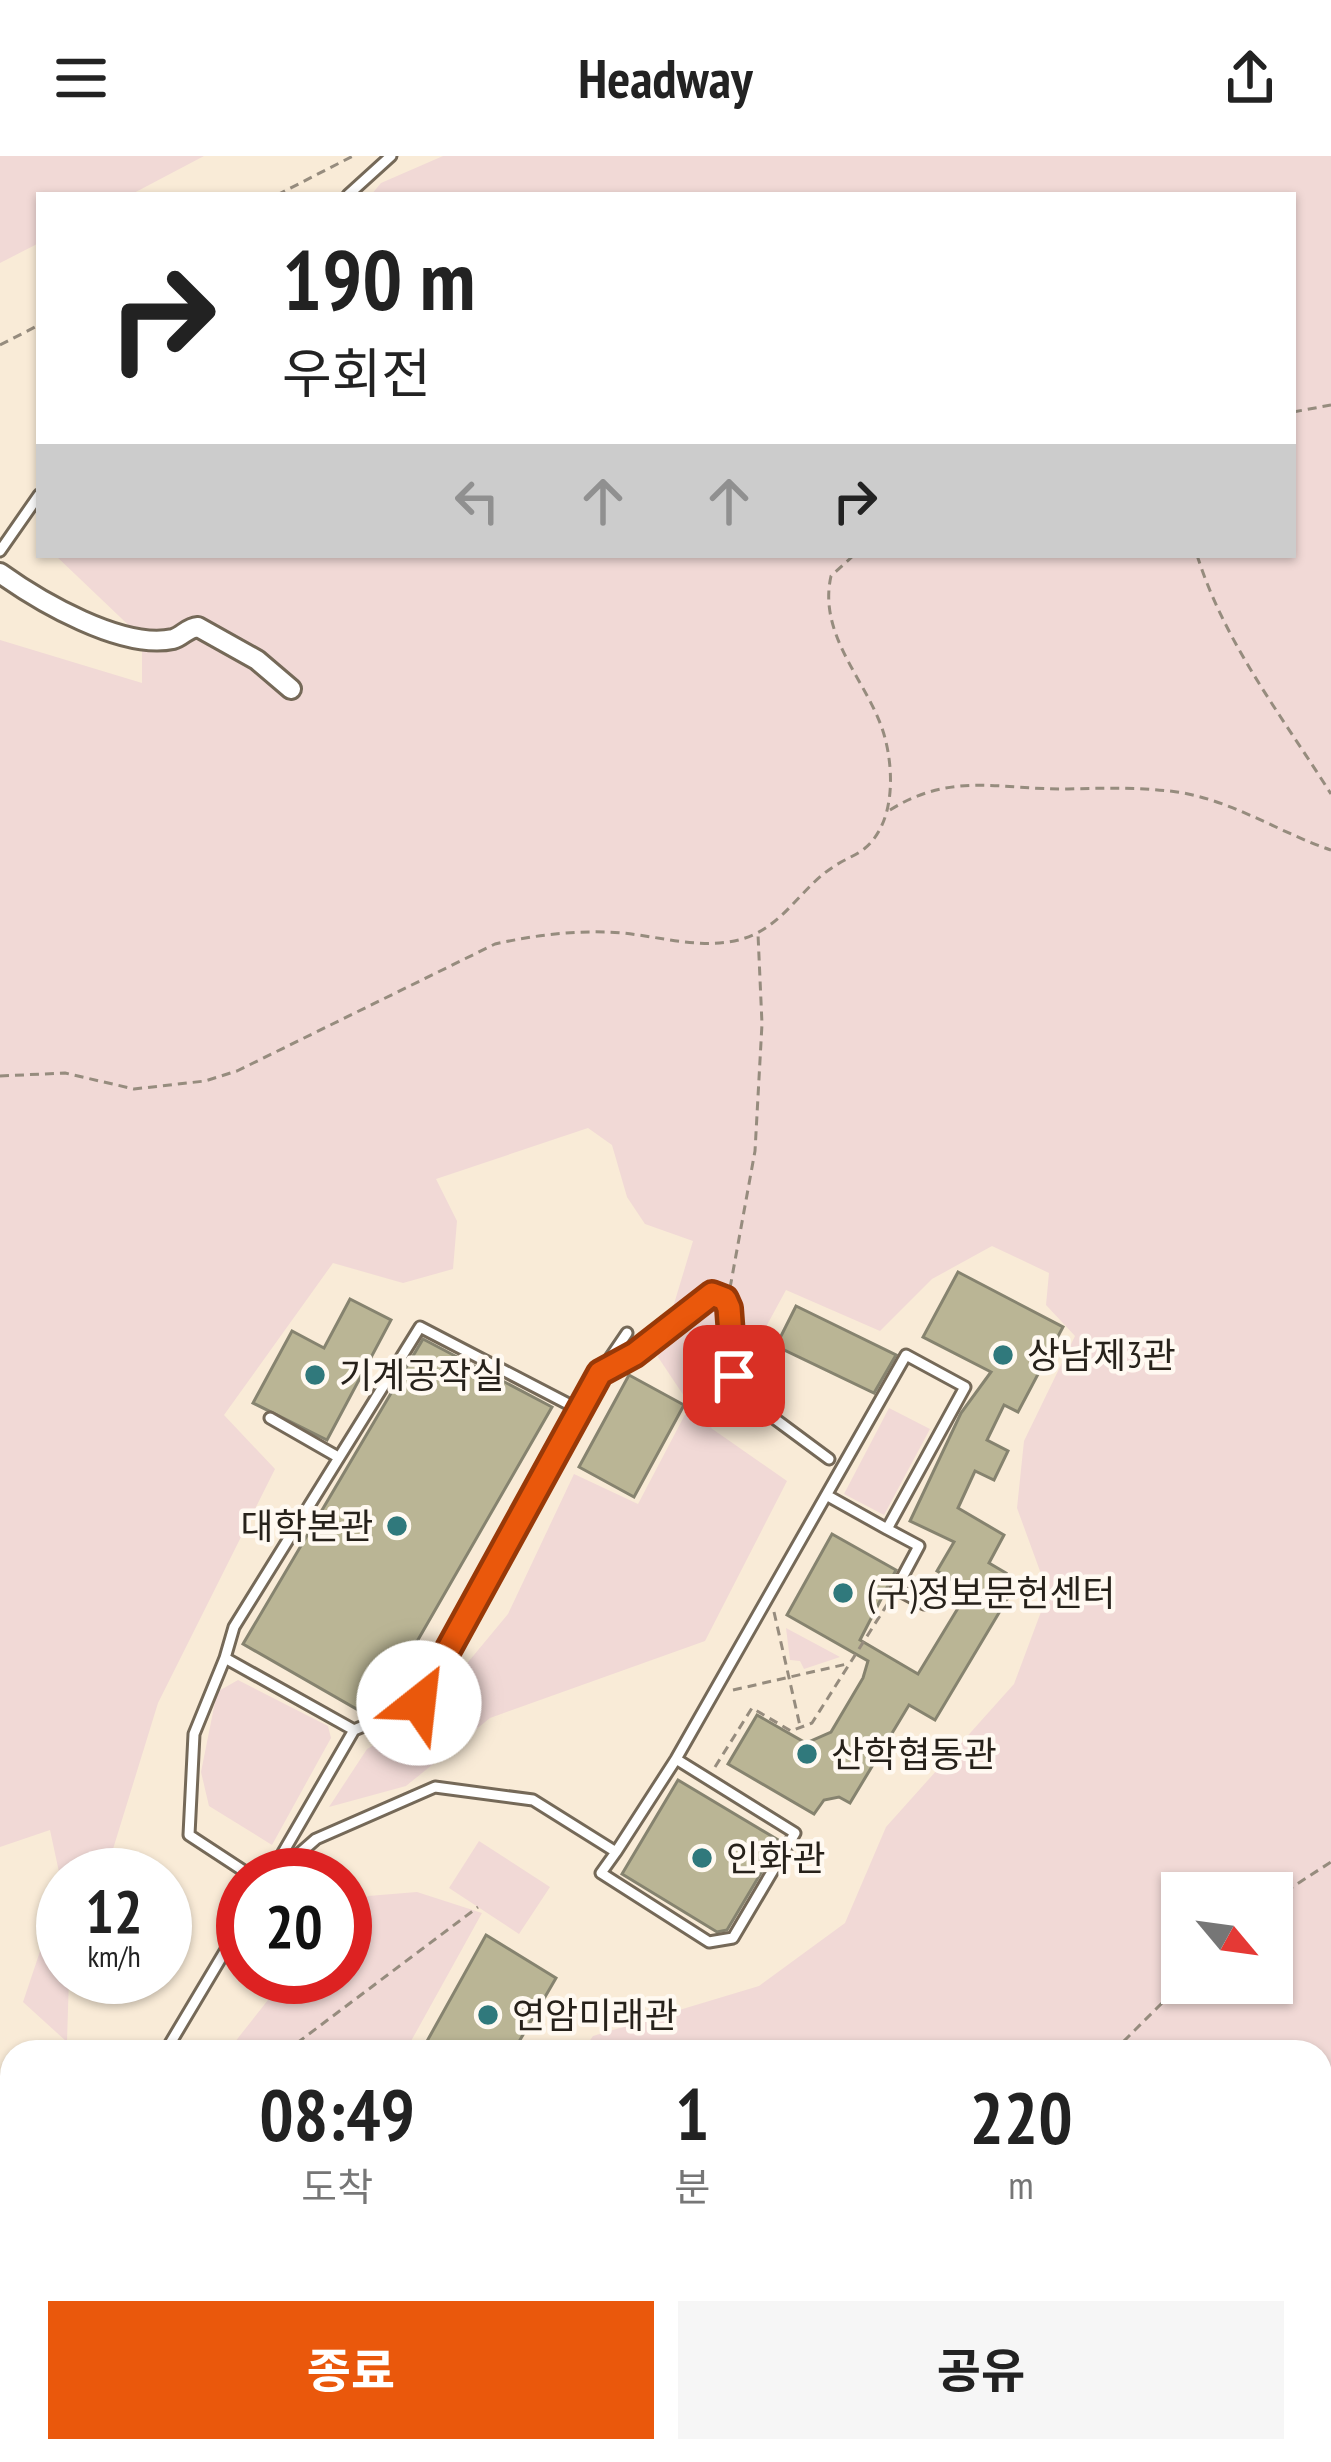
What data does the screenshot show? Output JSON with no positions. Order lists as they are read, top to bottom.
{
  "places": [
    "상남제3관",
    "기계공작실",
    "대학본관",
    "(구)정보문헌센터",
    "산학협동관",
    "인화관",
    "연암미래관"
  ],
  "north": "bottom right",
  "page": {
    "header": "Headway",
    "turn": ["190 m", "우회전"],
    "speed": "12 km/h",
    "limit": "20",
    "eta": [
      "08:49",
      "도착",
      "1",
      "분",
      "220",
      "m"
    ],
    "buttons": ["종료", "공유"]
  }
}
